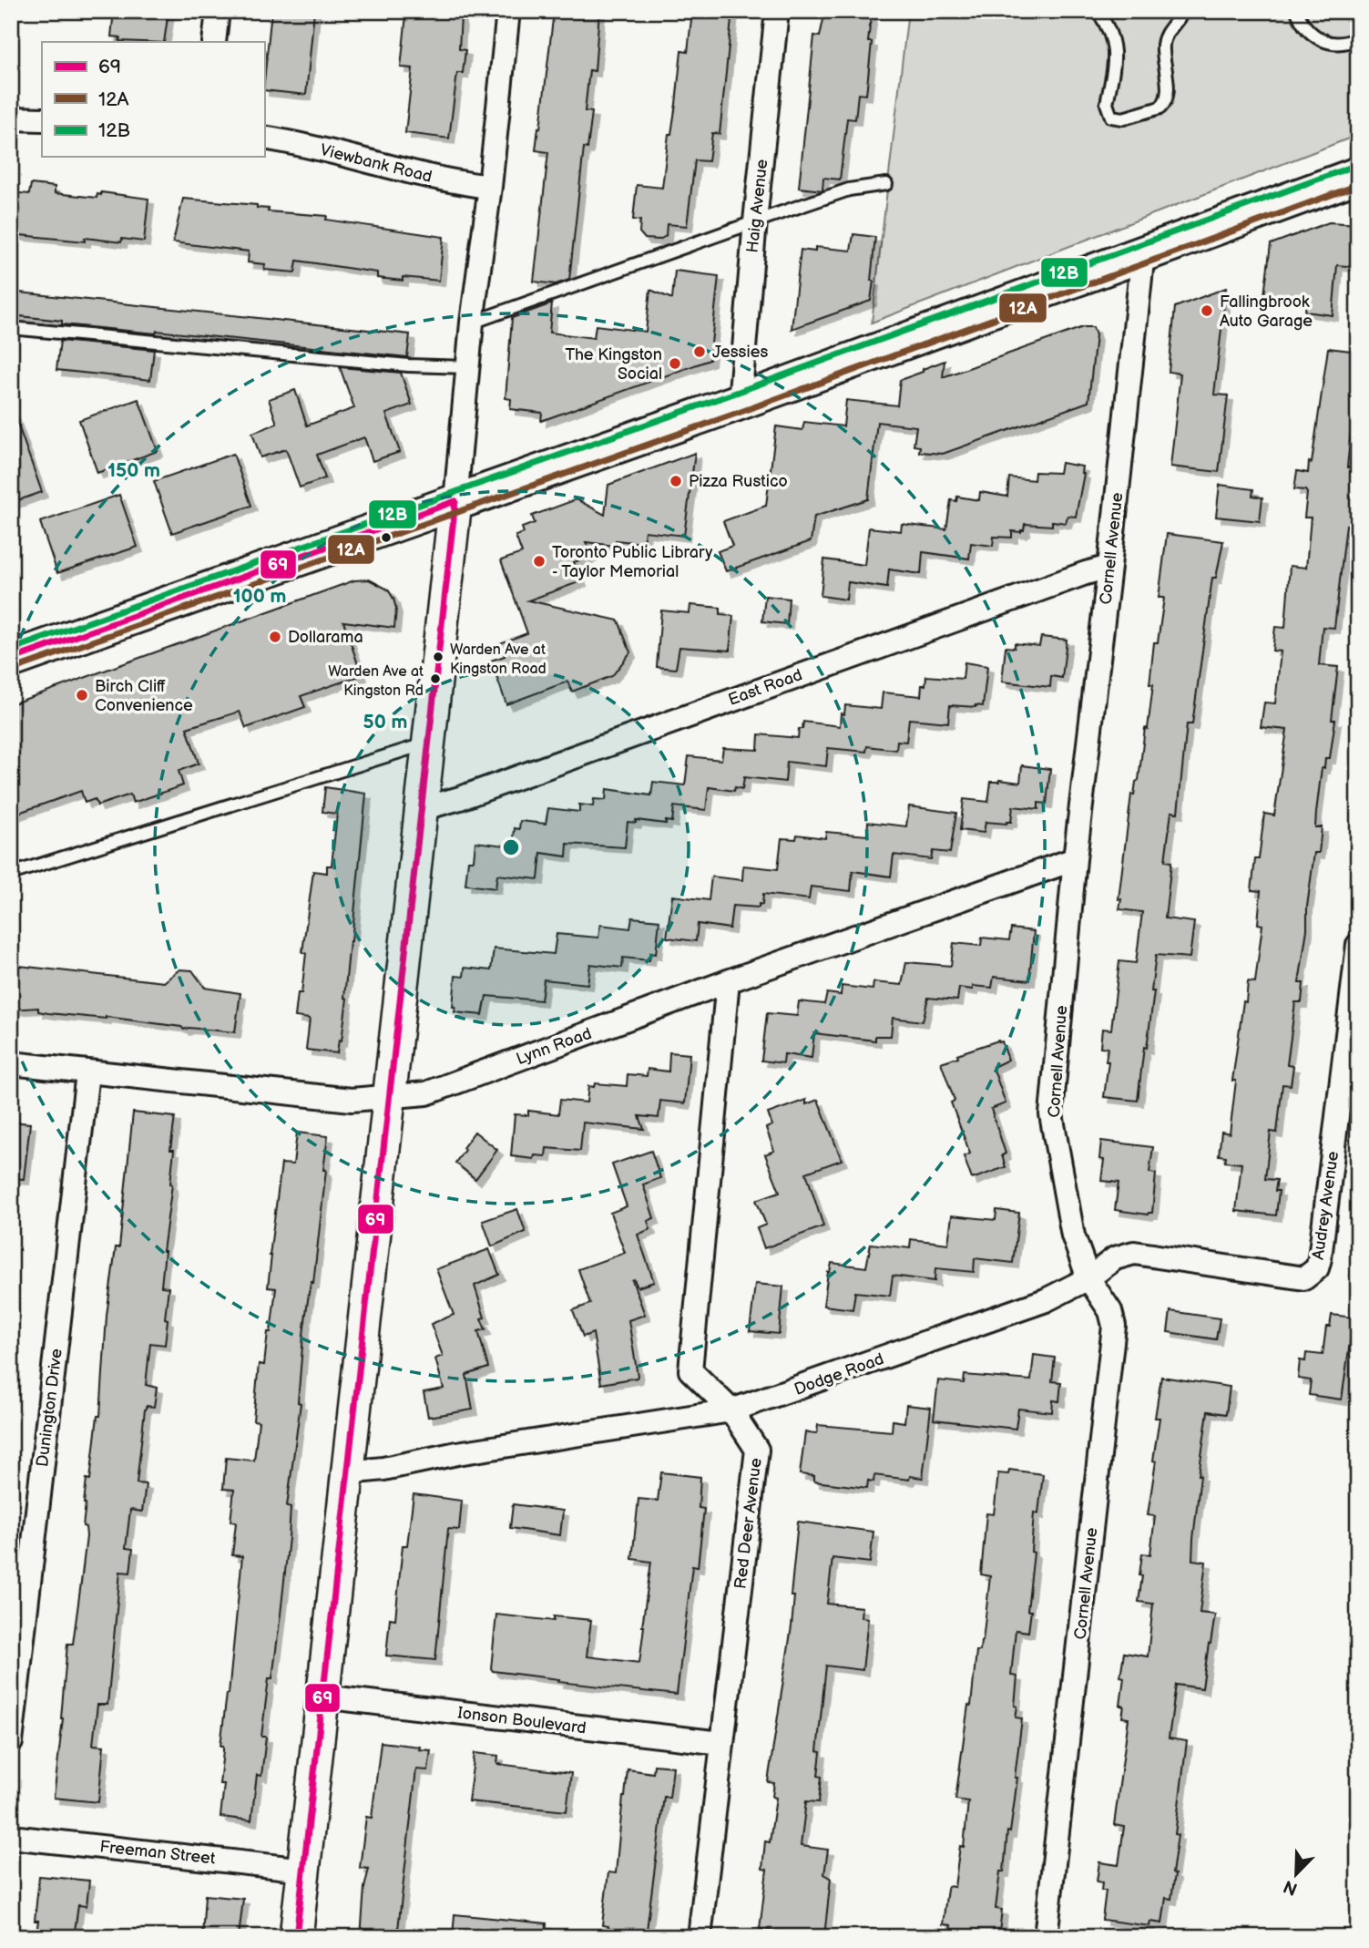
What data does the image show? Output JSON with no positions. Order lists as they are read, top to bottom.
{
  "streets": {
    "street": [
      "Viewbank Road",
      "Haig Avenue",
      "Cornell Avenue",
      "East Road",
      "Lynn Road",
      "Audrey Avenue",
      "Dodge Road",
      "Dunington Drive",
      "Red Deer Avenue",
      "Ionson Boulevard",
      "Freeman Street"
    ]
  },
  "crossings": [
    ["Cornell Avenue", "East Road"],
    ["Cornell Avenue", "Lynn Road"],
    ["Cornell Avenue", "Dodge Road"],
    ["Lynn Road", "Dunington Drive"],
    ["Lynn Road", "Red Deer Avenue"],
    ["Audrey Avenue", "Dodge Road"],
    ["Dodge Road", "Red Deer Avenue"],
    ["Red Deer Avenue", "Ionson Boulevard"]
  ],
  "places": [
    "Fallingbrook Auto Garage",
    "Jessies",
    "The Kingston Social",
    "Pizza Rustico",
    "Toronto Public Library - Taylor Memorial",
    "Dollarama",
    "Warden Ave at Kingston Road",
    "Warden Ave at Kingston Rd",
    "Birch Cliff Convenience"
  ],
  "lines": ["transit line 12B", "transit line 12A", "transit line 69"],
  "legend": ["69", "12A", "12B"],
  "north": "bottom left",
  "rings": ["150 m", "100 m", "50 m"]
}
